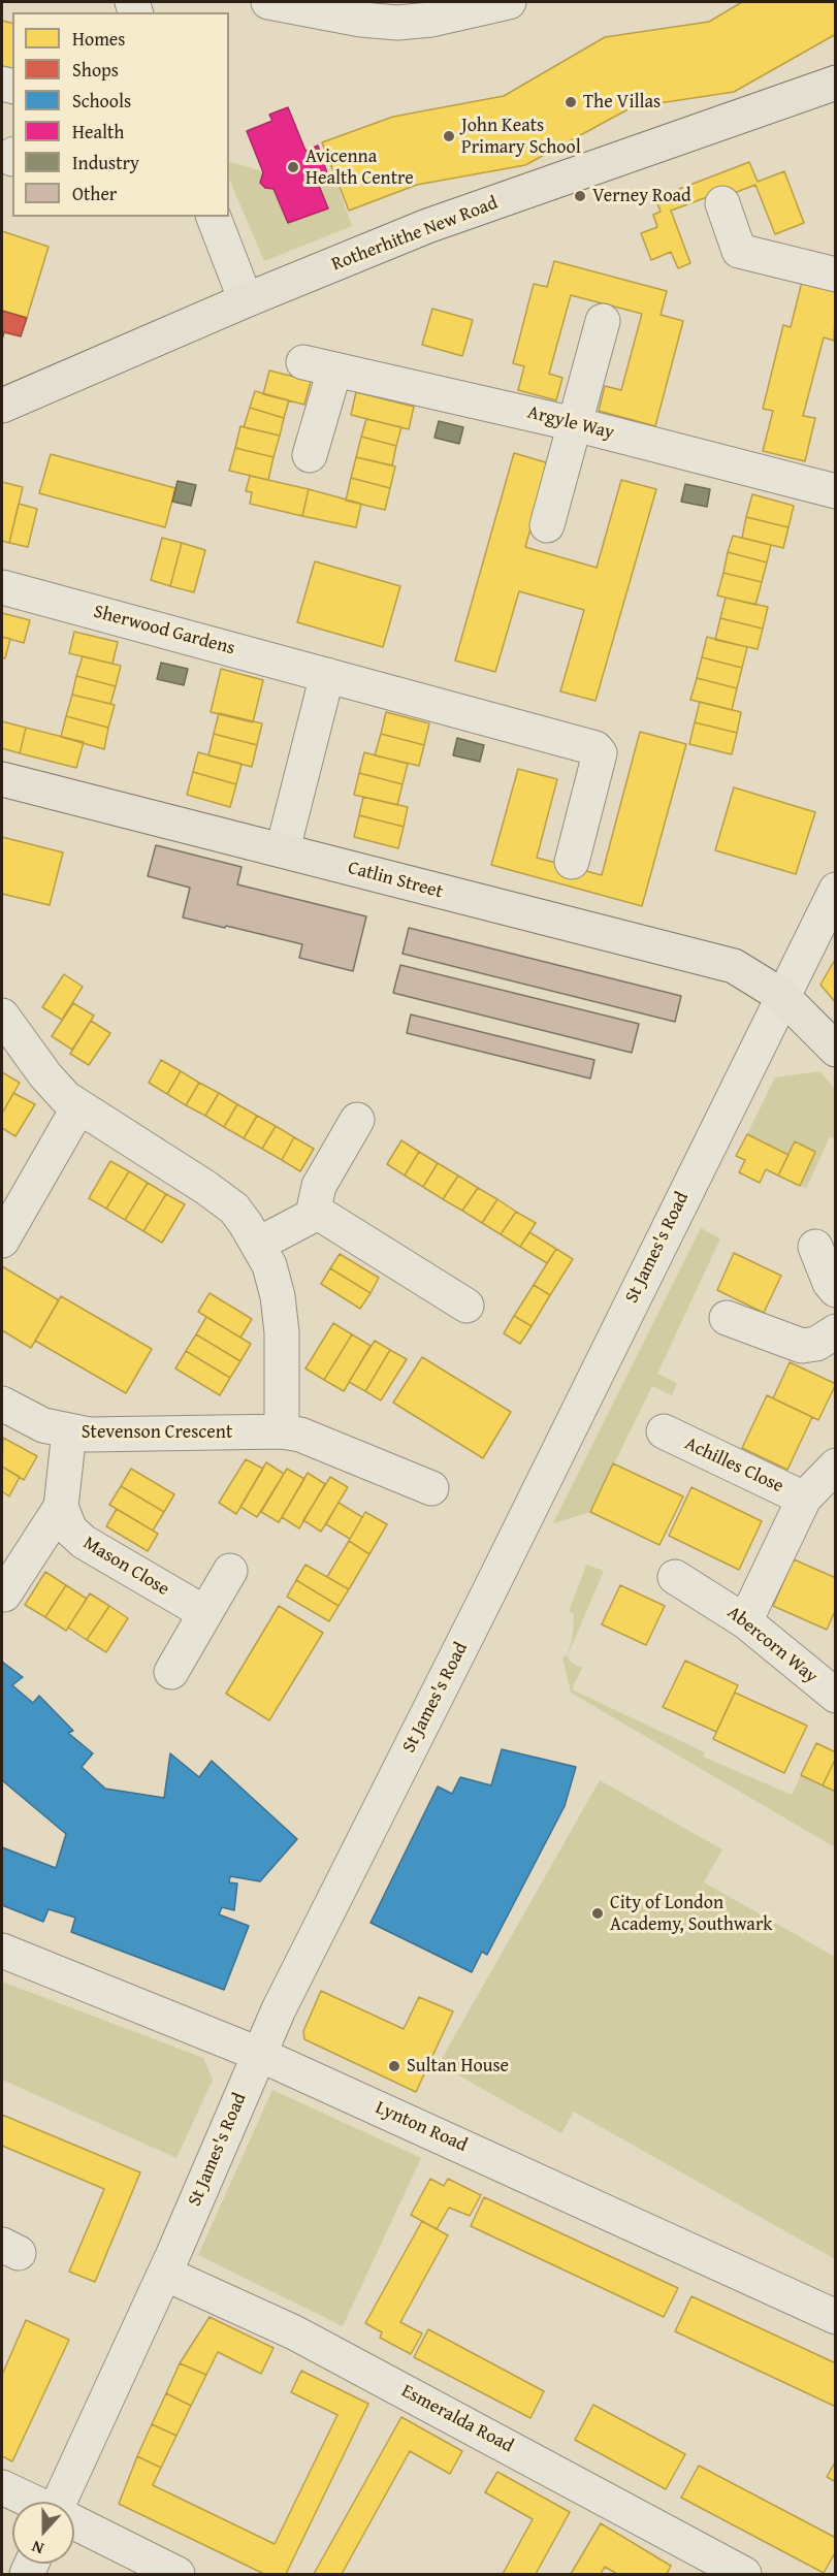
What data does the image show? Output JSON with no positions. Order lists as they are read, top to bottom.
{
  "streets": {
    "main road": ["Rotherhithe New Road", "Catlin Street"],
    "street": [
      "Argyle Way",
      "Sherwood Gardens",
      "St James's Road",
      "Stevenson Crescent",
      "Achilles Close",
      "Mason Close",
      "Abercorn Way",
      "Lynton Road",
      "Esmeralda Road"
    ]
  },
  "crossings": [
    ["Catlin Street", "St James's Road"],
    ["St James's Road", "Lynton Road"],
    ["St James's Road", "Esmeralda Road"],
    ["Achilles Close", "Abercorn Way"]
  ],
  "places": [
    "The Villas",
    "John Keats Primary School",
    "Avicenna Health Centre",
    "Verney Road",
    "City of London Academy, Southwark",
    "Sultan House"
  ],
  "legend": [
    "Homes",
    "Shops",
    "Schools",
    "Health",
    "Industry",
    "Other"
  ],
  "north": "bottom"
}
